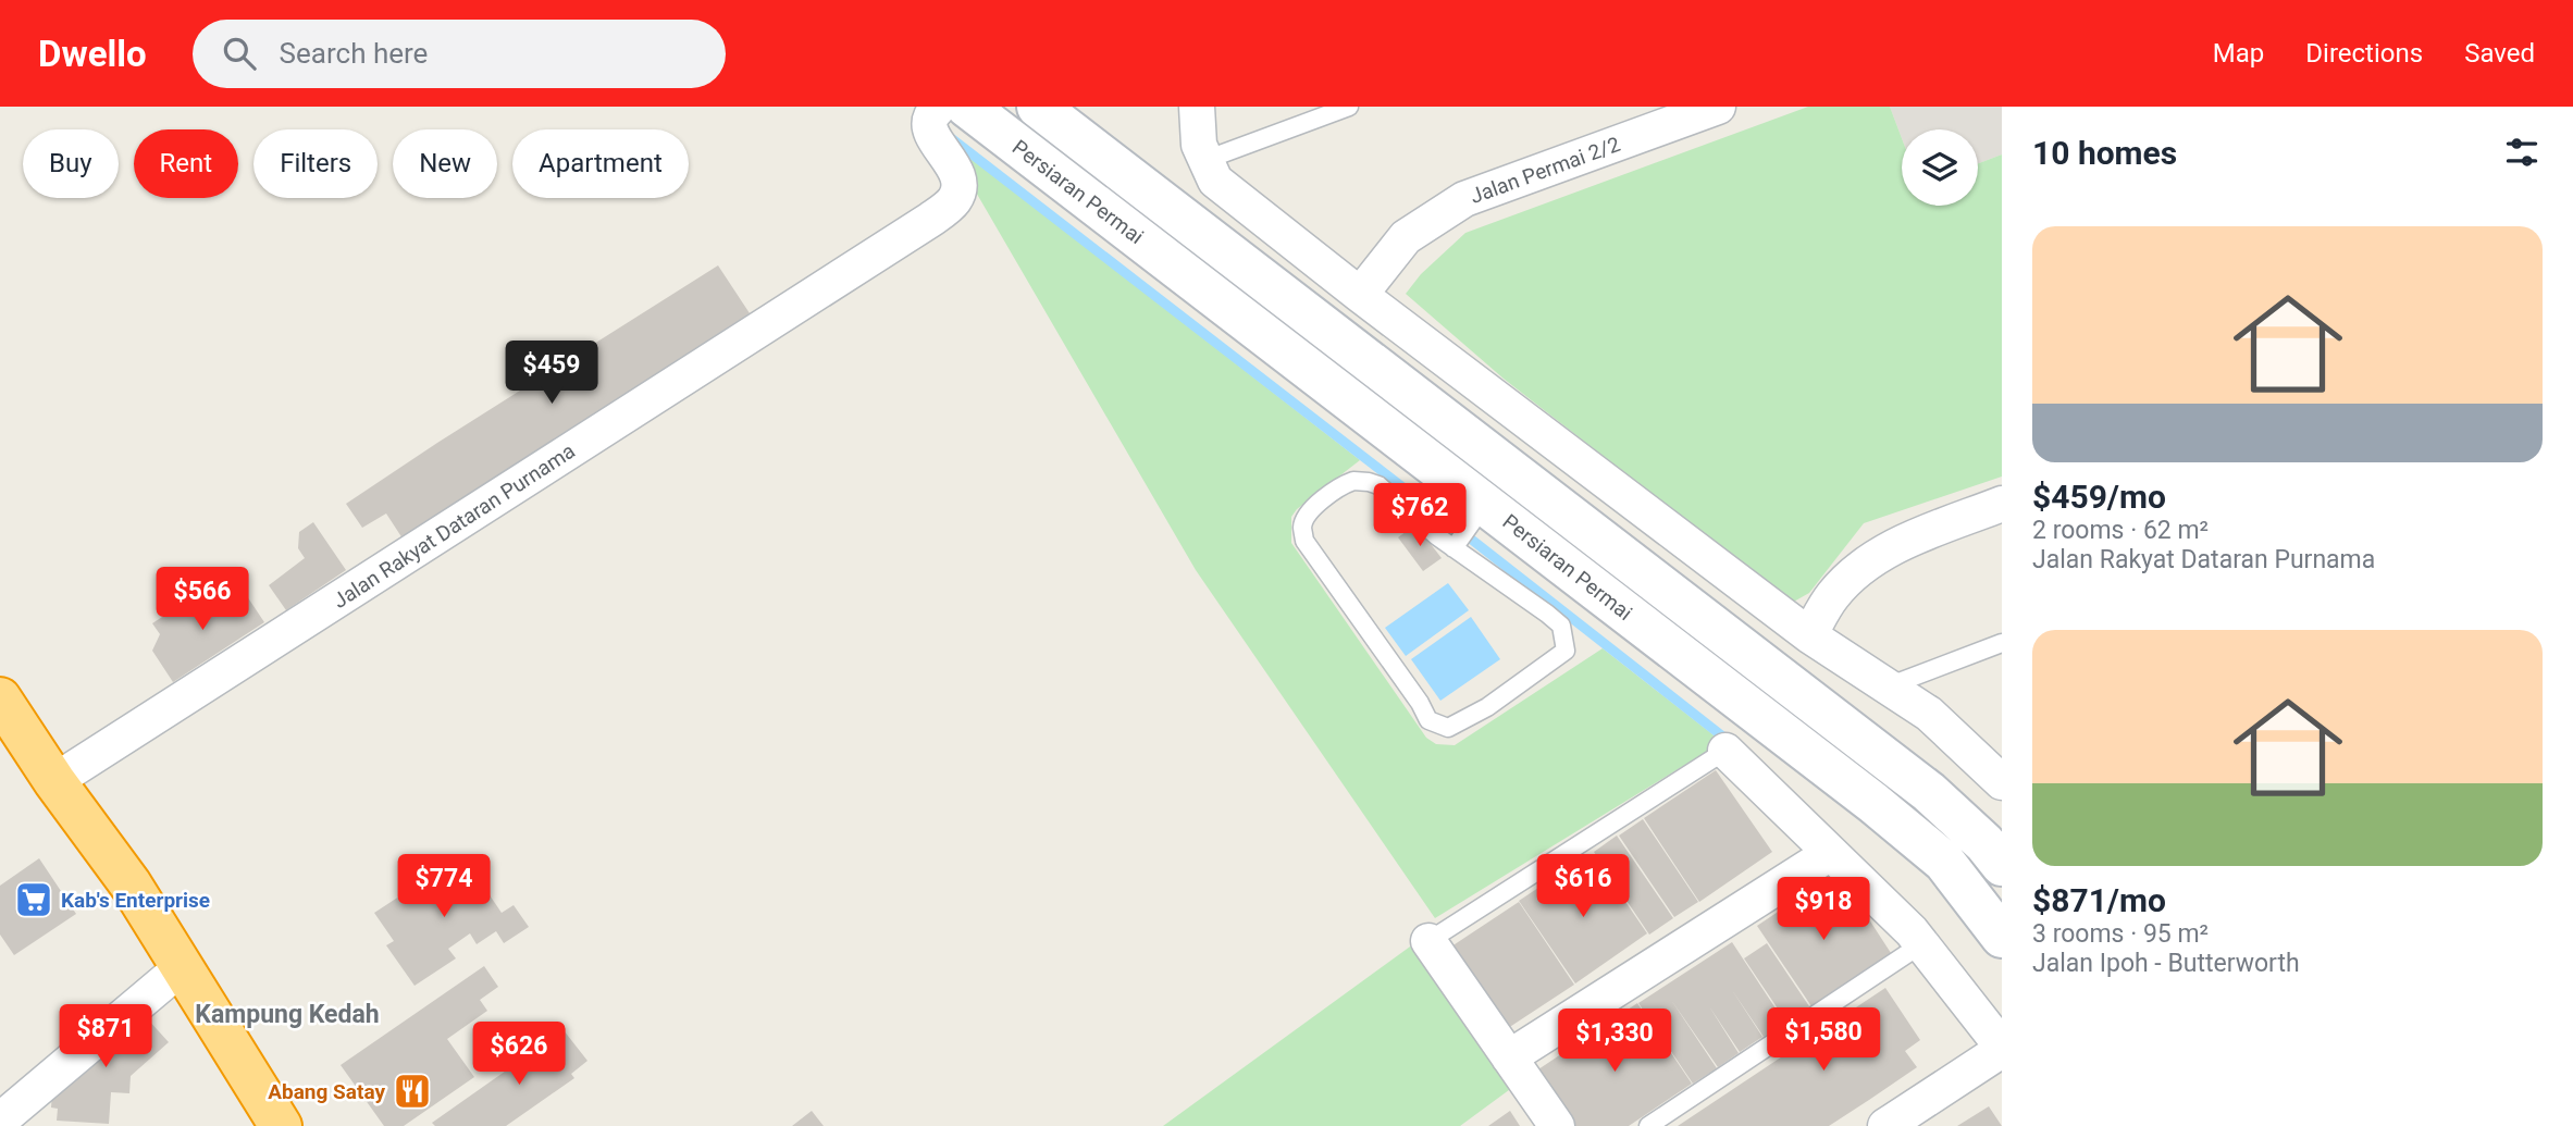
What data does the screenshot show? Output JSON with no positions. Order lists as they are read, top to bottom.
{
  "streets": {
    "street": ["Jalan Permai 2/2", "Persiaran Permai", "Jalan Rakyat Dataran Purnama"]
  },
  "districts": ["Kampung Kedah"],
  "places": {
    "supermarket": ["Kab's Enterprise"],
    "restaurant": ["Abang Satay"]
  },
  "page": {
    "header": "Dwello",
    "search": "Search here",
    "nav": ["Map", "Directions", "Saved"],
    "heading": "10 homes",
    "chip": [
      "Buy",
      "Rent",
      "Filters",
      "New",
      "Apartment"
    ],
    "list": [
      {
        "name": "$459/mo",
        "note": "2 rooms · 62 m² · Jalan Rakyat Dataran Purnama"
      },
      {
        "name": "$871/mo",
        "note": "3 rooms · 95 m² · Jalan Ipoh - Butterworth"
      }
    ],
    "price": [
      "$459",
      "$762",
      "$566",
      "$774",
      "$616",
      "$918",
      "$871",
      "$1,580",
      "$1,330",
      "$626"
    ]
  }
}
